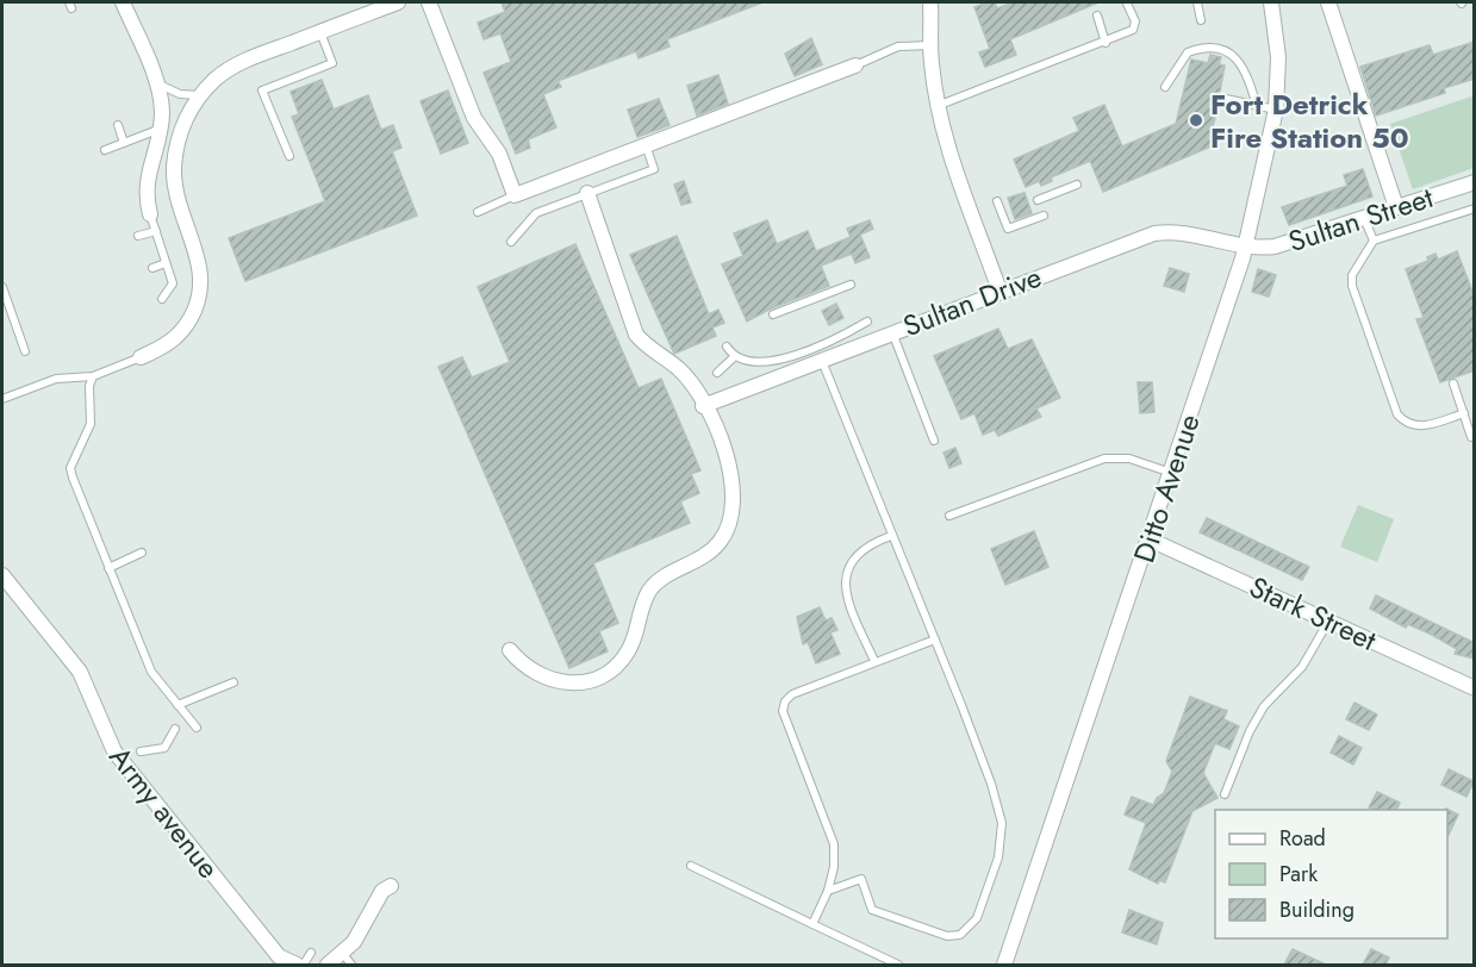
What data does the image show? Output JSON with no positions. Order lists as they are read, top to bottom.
{
  "streets": {
    "street": [
      "Sultan Street",
      "Sultan Drive",
      "Ditto Avenue",
      "Stark Street",
      "Army avenue"
    ]
  },
  "crossings": [
    ["Sultan Street", "Sultan Drive"],
    ["Sultan Street", "Ditto Avenue"],
    ["Sultan Drive", "Ditto Avenue"],
    ["Ditto Avenue", "Stark Street"]
  ],
  "places": ["Fort Detrick Fire Station 50"],
  "legend": ["Road", "Park", "Building"]
}
